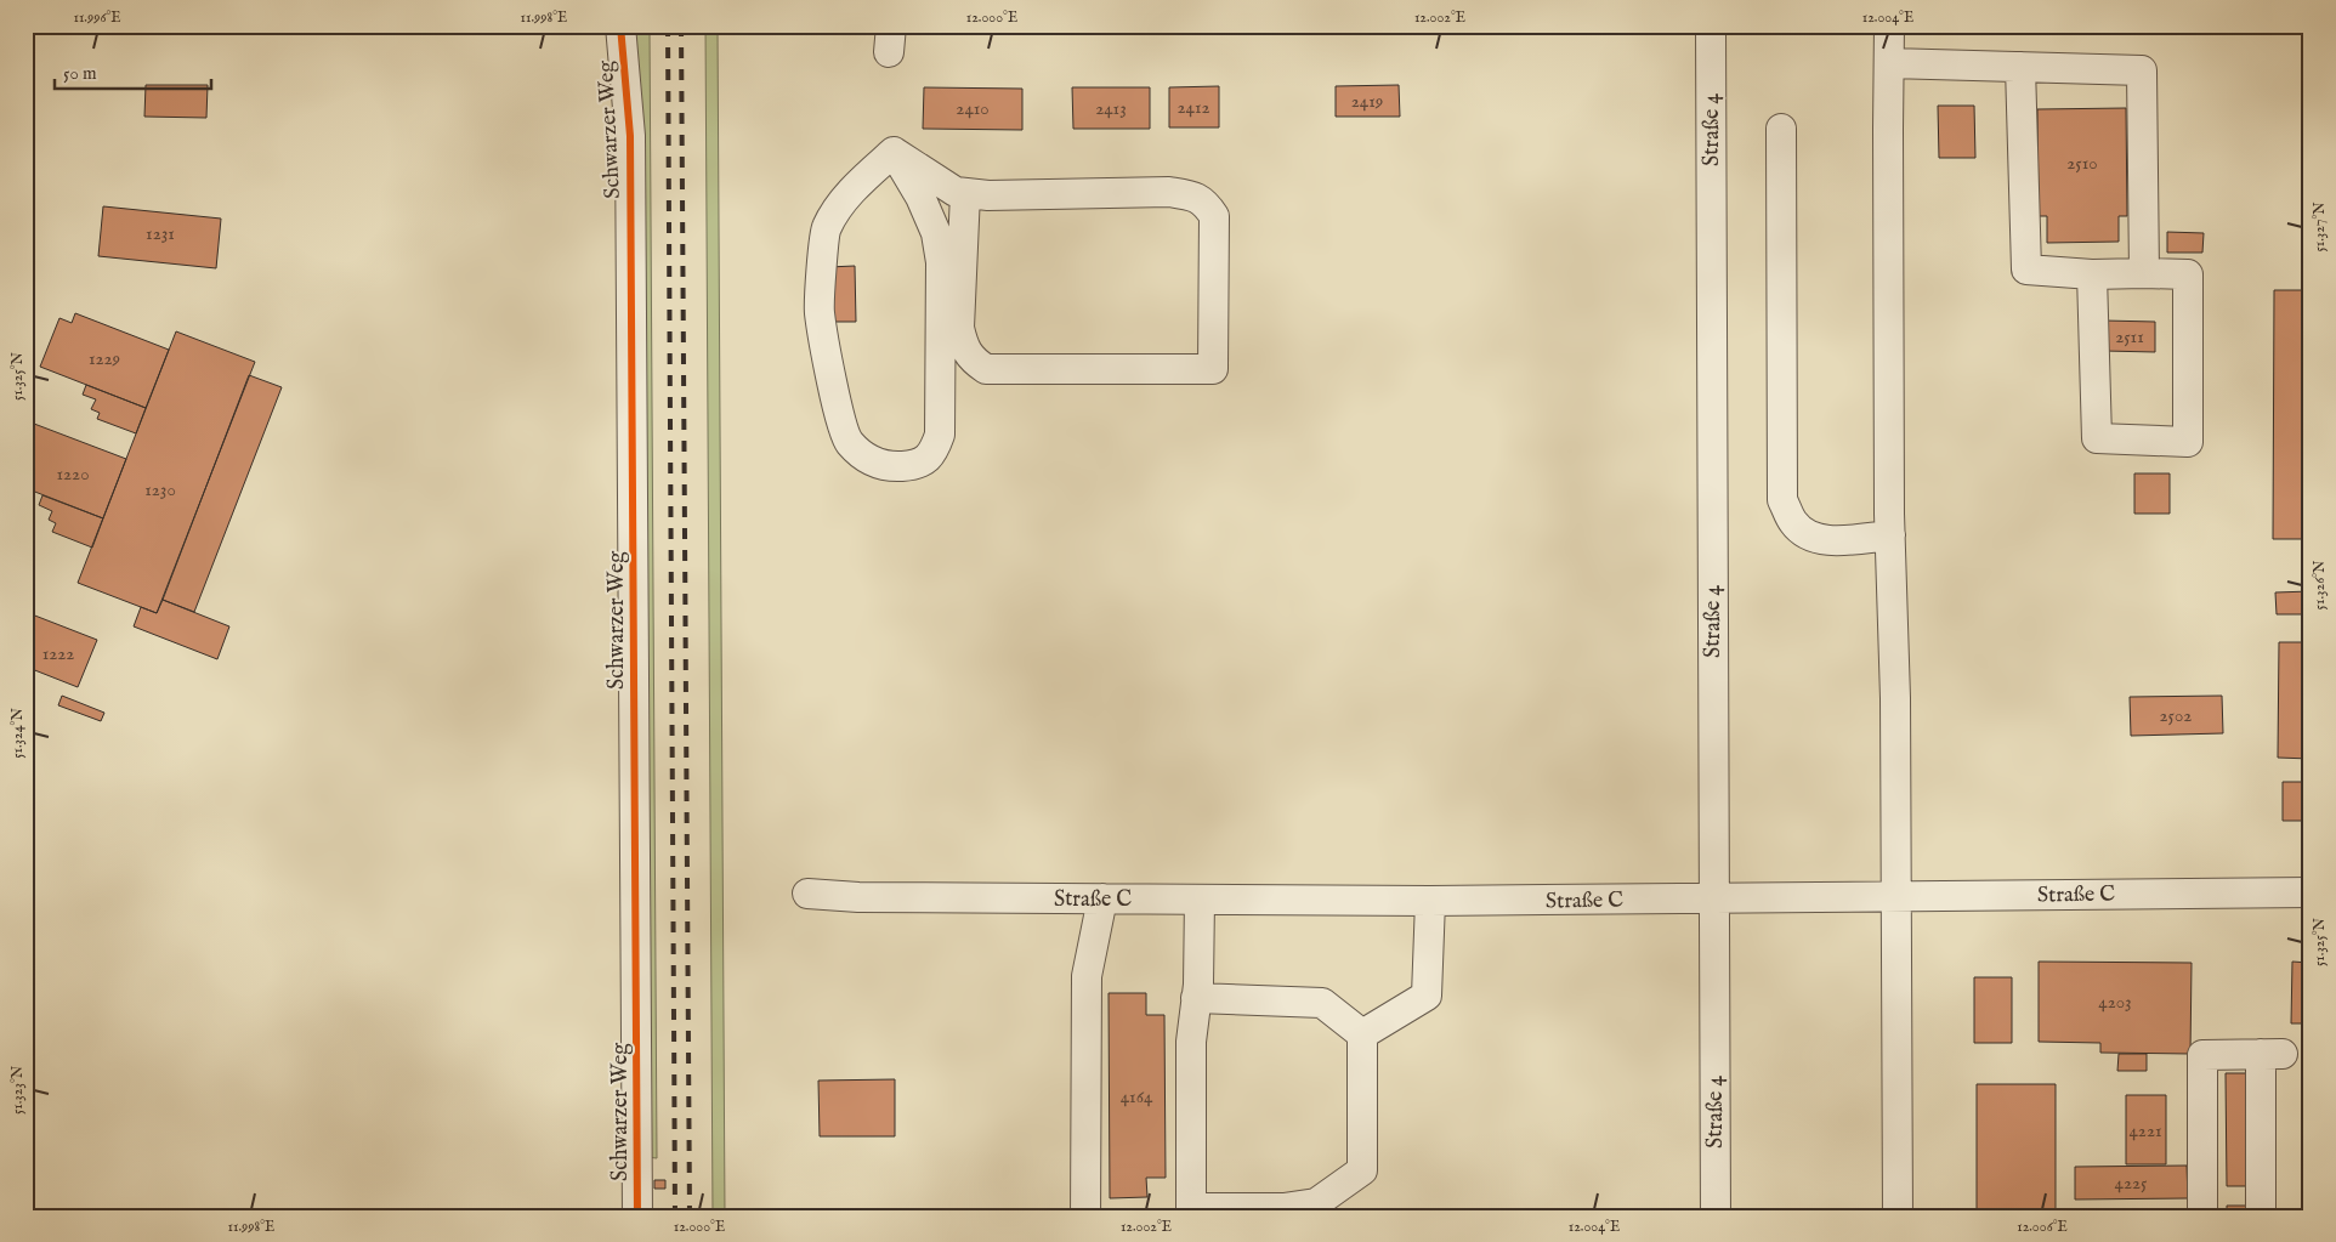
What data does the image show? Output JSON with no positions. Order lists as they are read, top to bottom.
{
  "streets": {
    "street": ["Schwarzer Weg", "Straße 4", "Straße C"]
  },
  "crossings": [
    ["Straße 4", "Straße C"]
  ],
  "house_numbers": [
    "2419",
    "2412",
    "2410",
    "2413",
    "2510",
    "1231",
    "2511",
    "1229",
    "1220",
    "1230",
    "1222",
    "2502",
    "4203",
    "4164",
    "4221",
    "4225"
  ],
  "scale_bar": "50 m",
  "coordinates": [
    "11.996°E",
    "11.998°E",
    "12.000°E",
    "12.002°E",
    "12.004°E",
    "51.327°N",
    "51.325°N",
    "51.326°N",
    "51.324°N",
    "51.323°N",
    "12.006°E"
  ]
}
